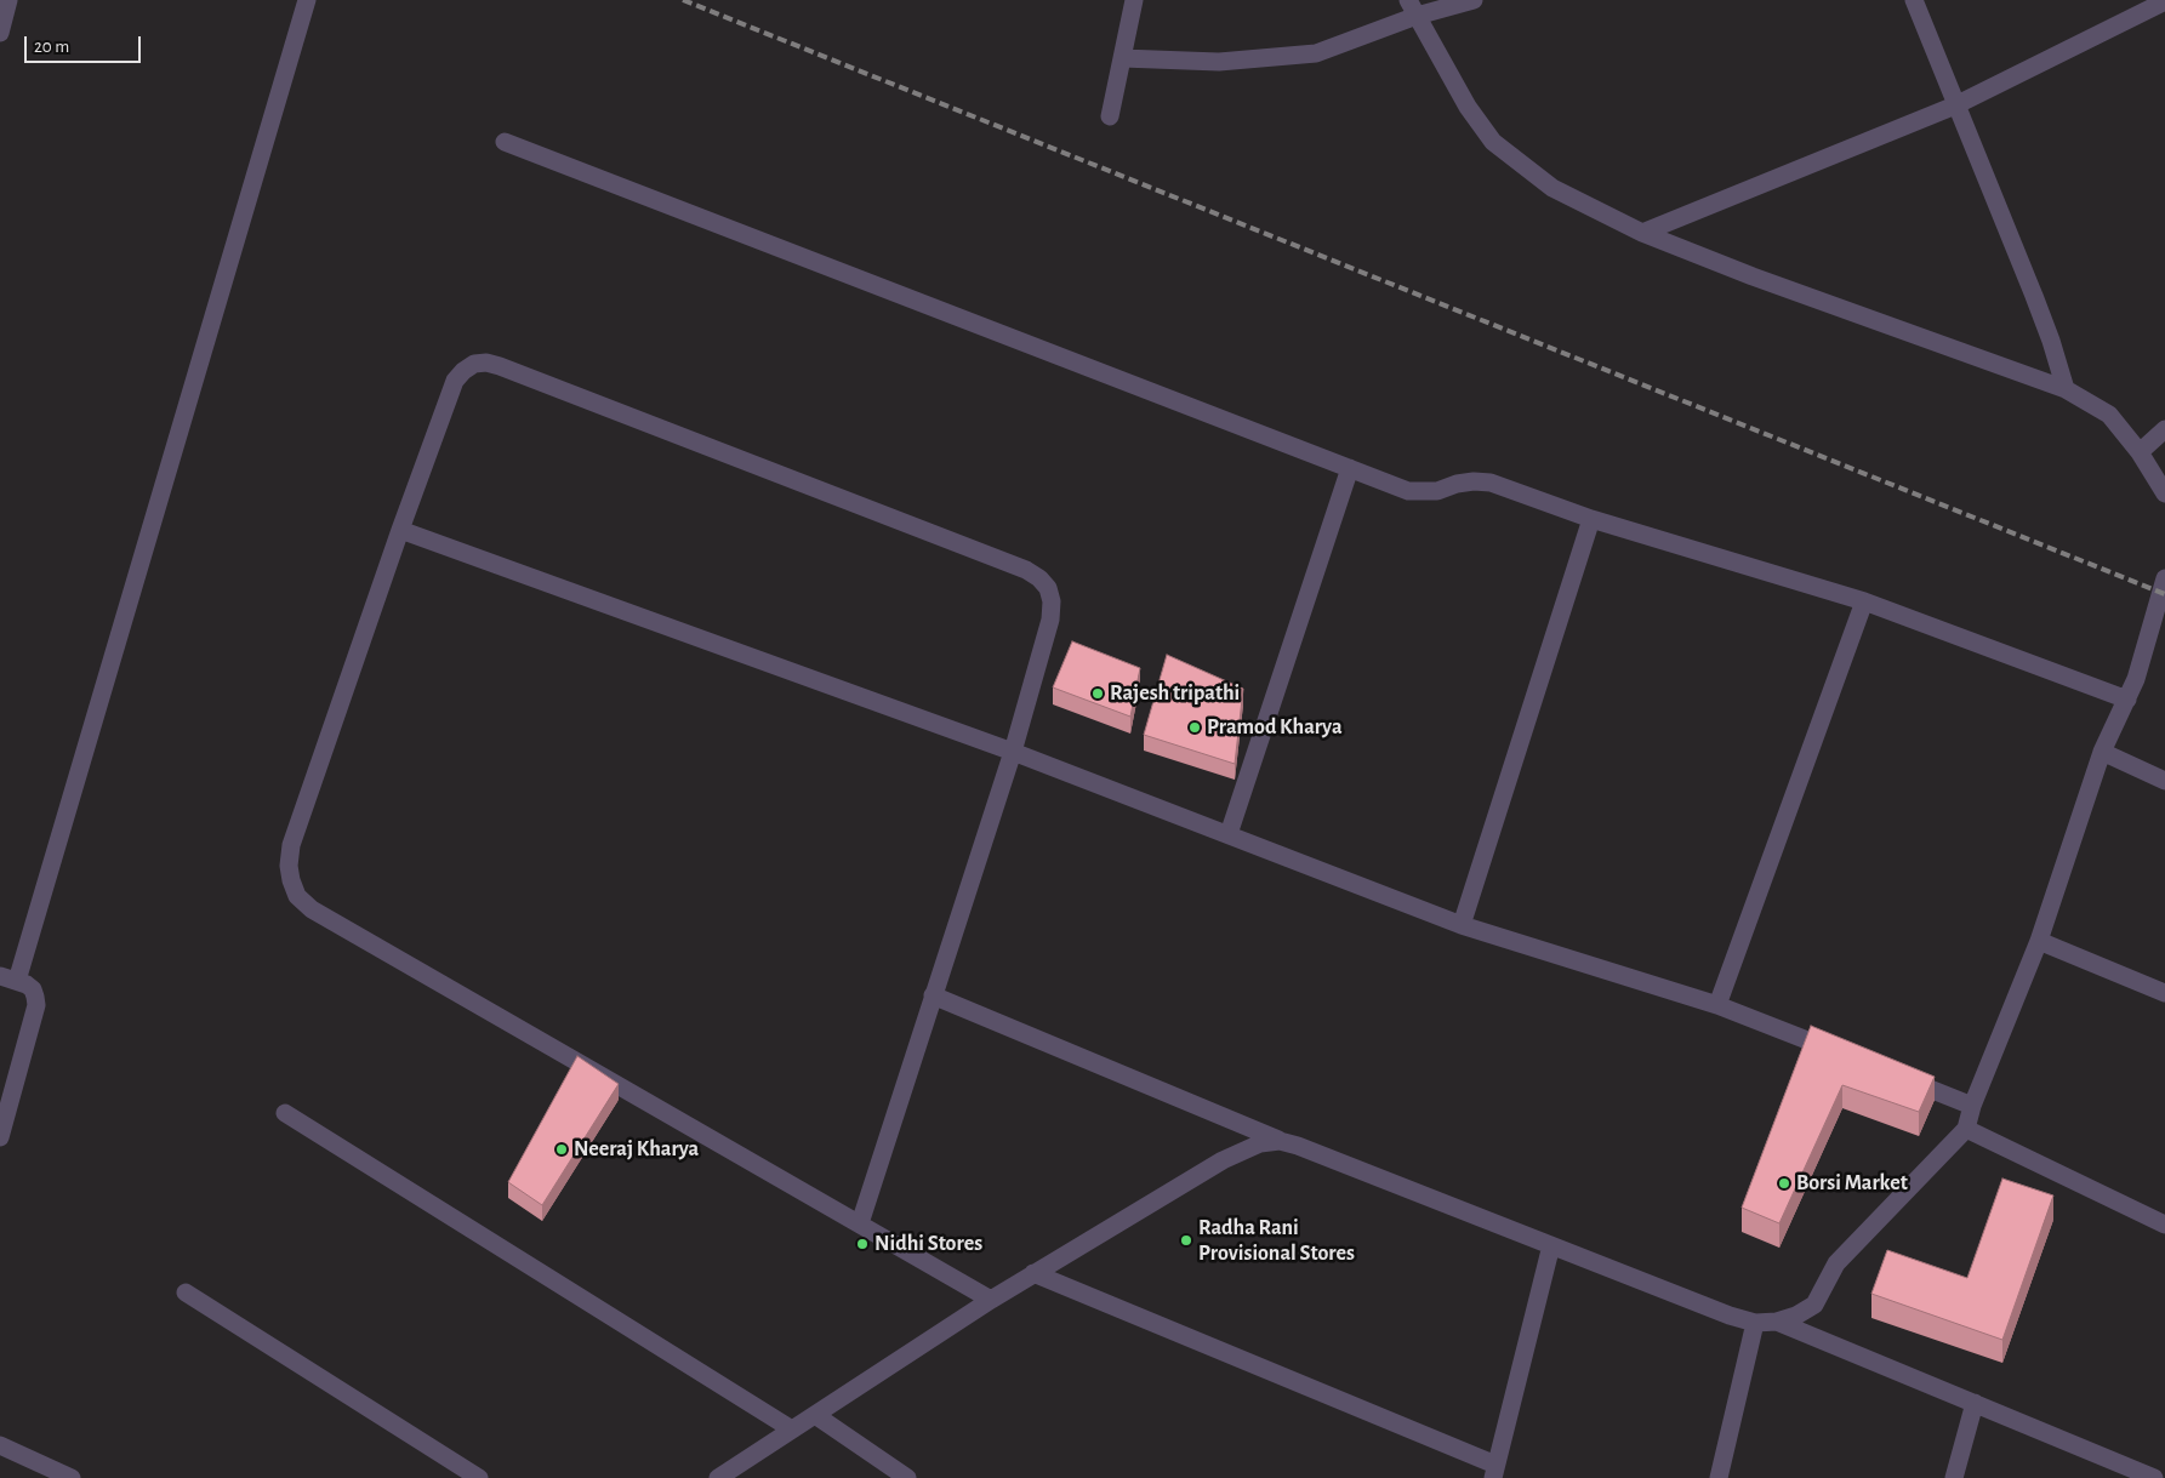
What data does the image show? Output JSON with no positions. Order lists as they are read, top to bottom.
{
  "places": [
    "Rajesh tripathi",
    "Pramod Kharya",
    "Neeraj Kharya",
    "Borsi Market",
    "Radha Rani Provisional Stores",
    "Nidhi Stores"
  ],
  "scale_bar": "20 m"
}
